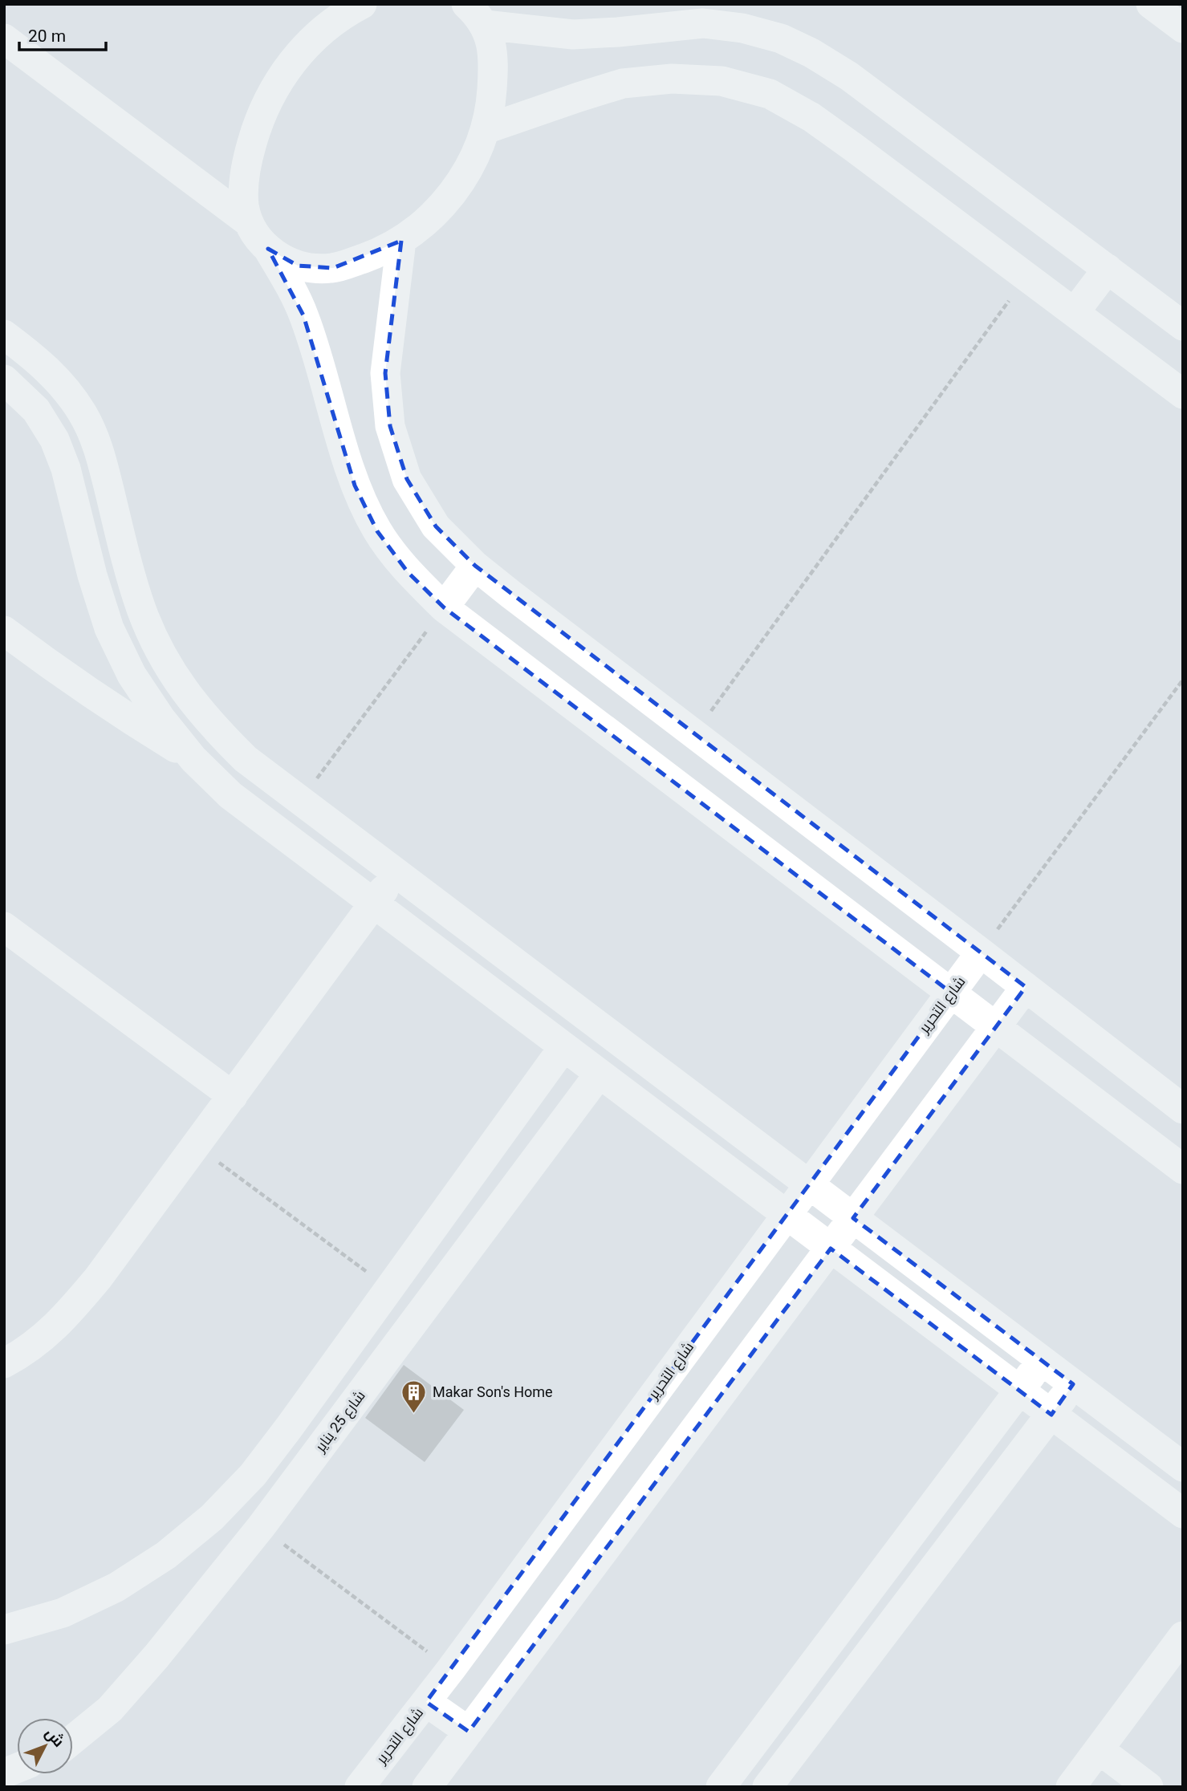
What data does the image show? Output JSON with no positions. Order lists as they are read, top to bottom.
{
  "streets": {
    "street": ["شارع التحرير", "شارع 25 يناير"]
  },
  "places": {
    "building": ["Makar Son's Home"]
  },
  "scale_bar": "20 m",
  "north": "top right"
}
